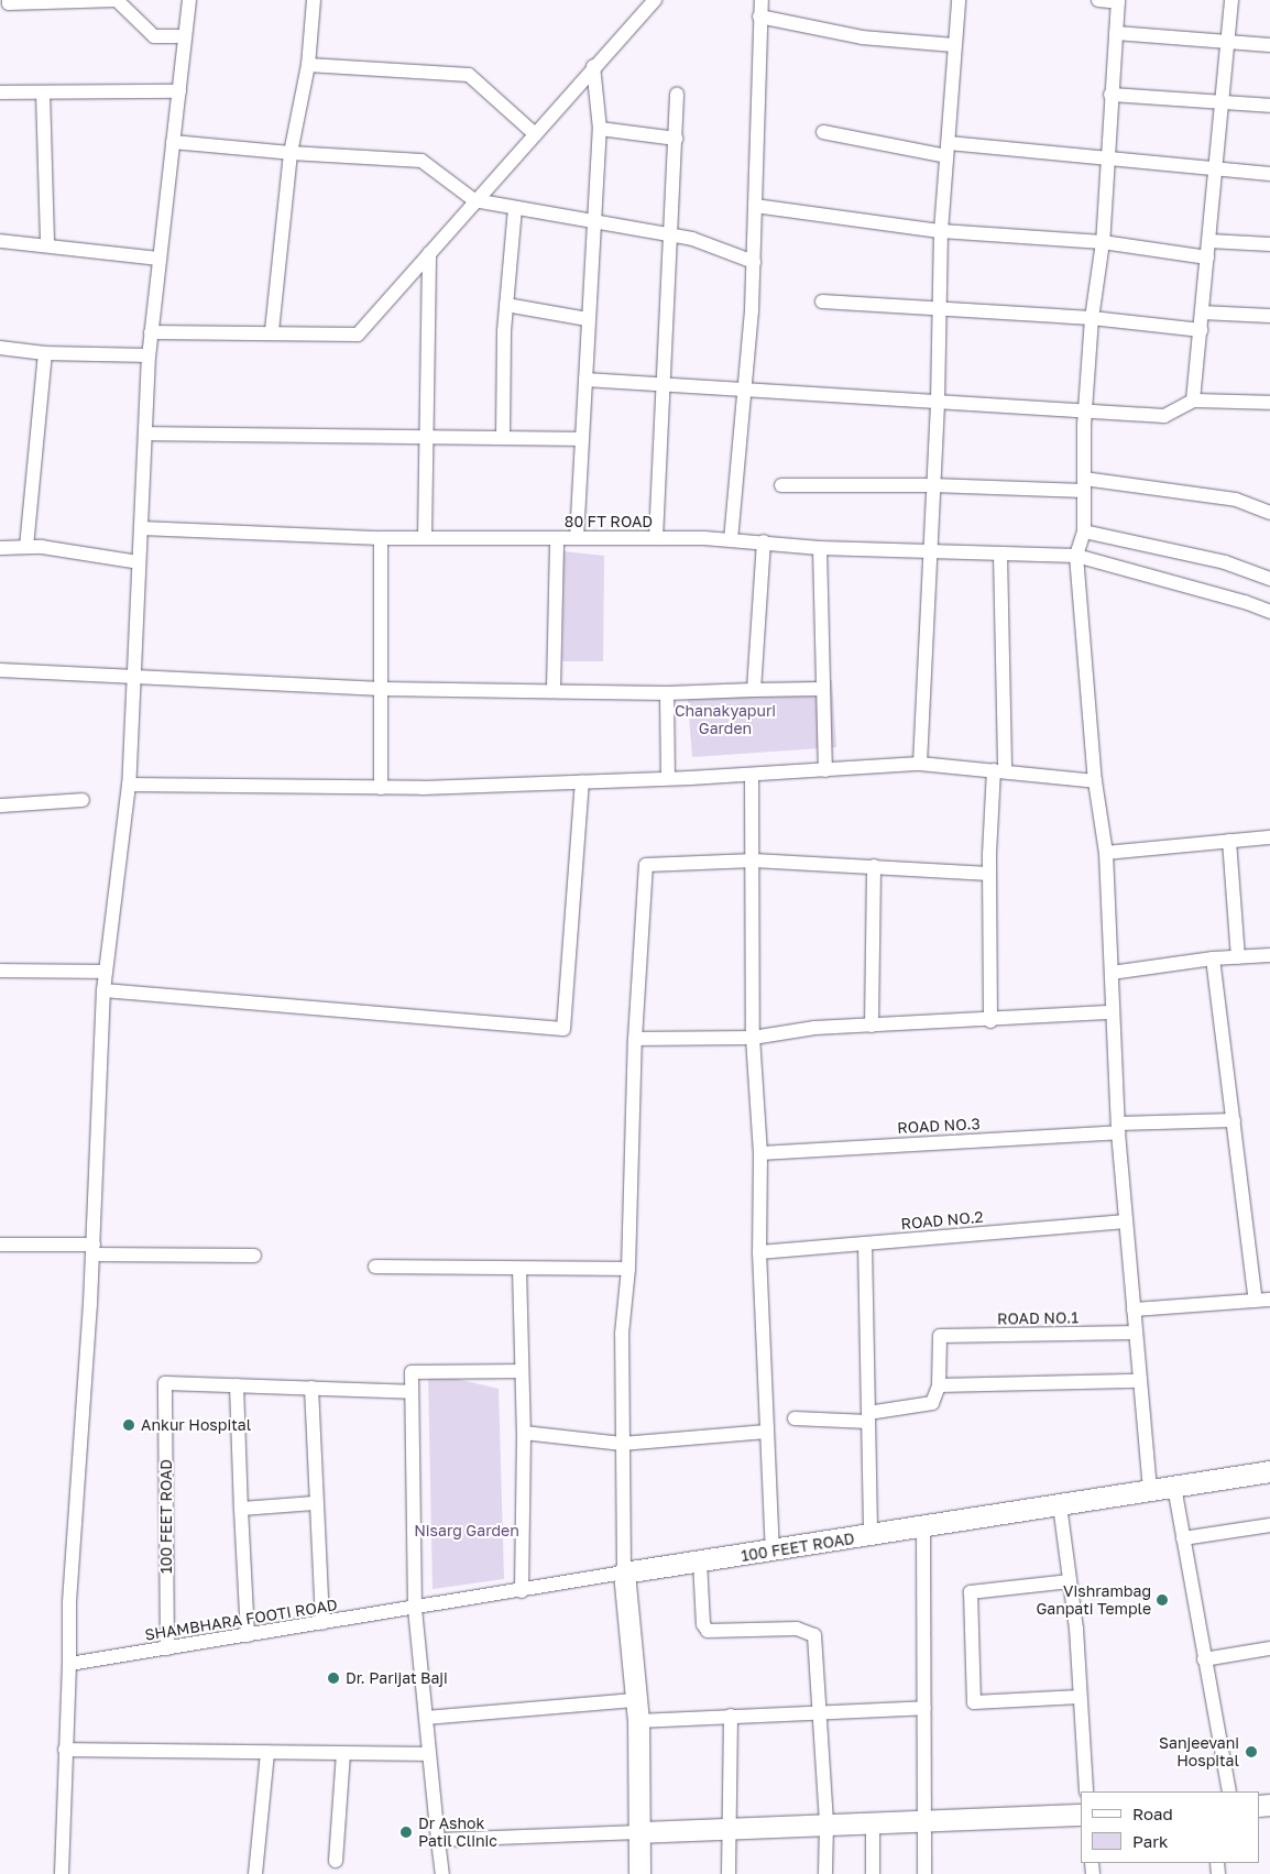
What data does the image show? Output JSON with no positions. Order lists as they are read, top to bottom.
{
  "streets": {
    "main road": ["100 FEET ROAD"],
    "street": [
      "80 FT ROAD",
      "ROAD NO.3",
      "ROAD NO.2",
      "ROAD NO.1",
      "SHAMBHARA FOOTI ROAD"
    ]
  },
  "crossings": [
    ["100 FEET ROAD", "SHAMBHARA FOOTI ROAD"]
  ],
  "parks": ["Chanakyapuri Garden", "Nisarg Garden"],
  "places": [
    "Ankur Hospital",
    "Vishrambag Ganpati Temple",
    "Dr. Parijat Baji",
    "Sanjeevani Hospital",
    "Dr Ashok Patil Clinic"
  ],
  "legend": ["Road", "Park"]
}
